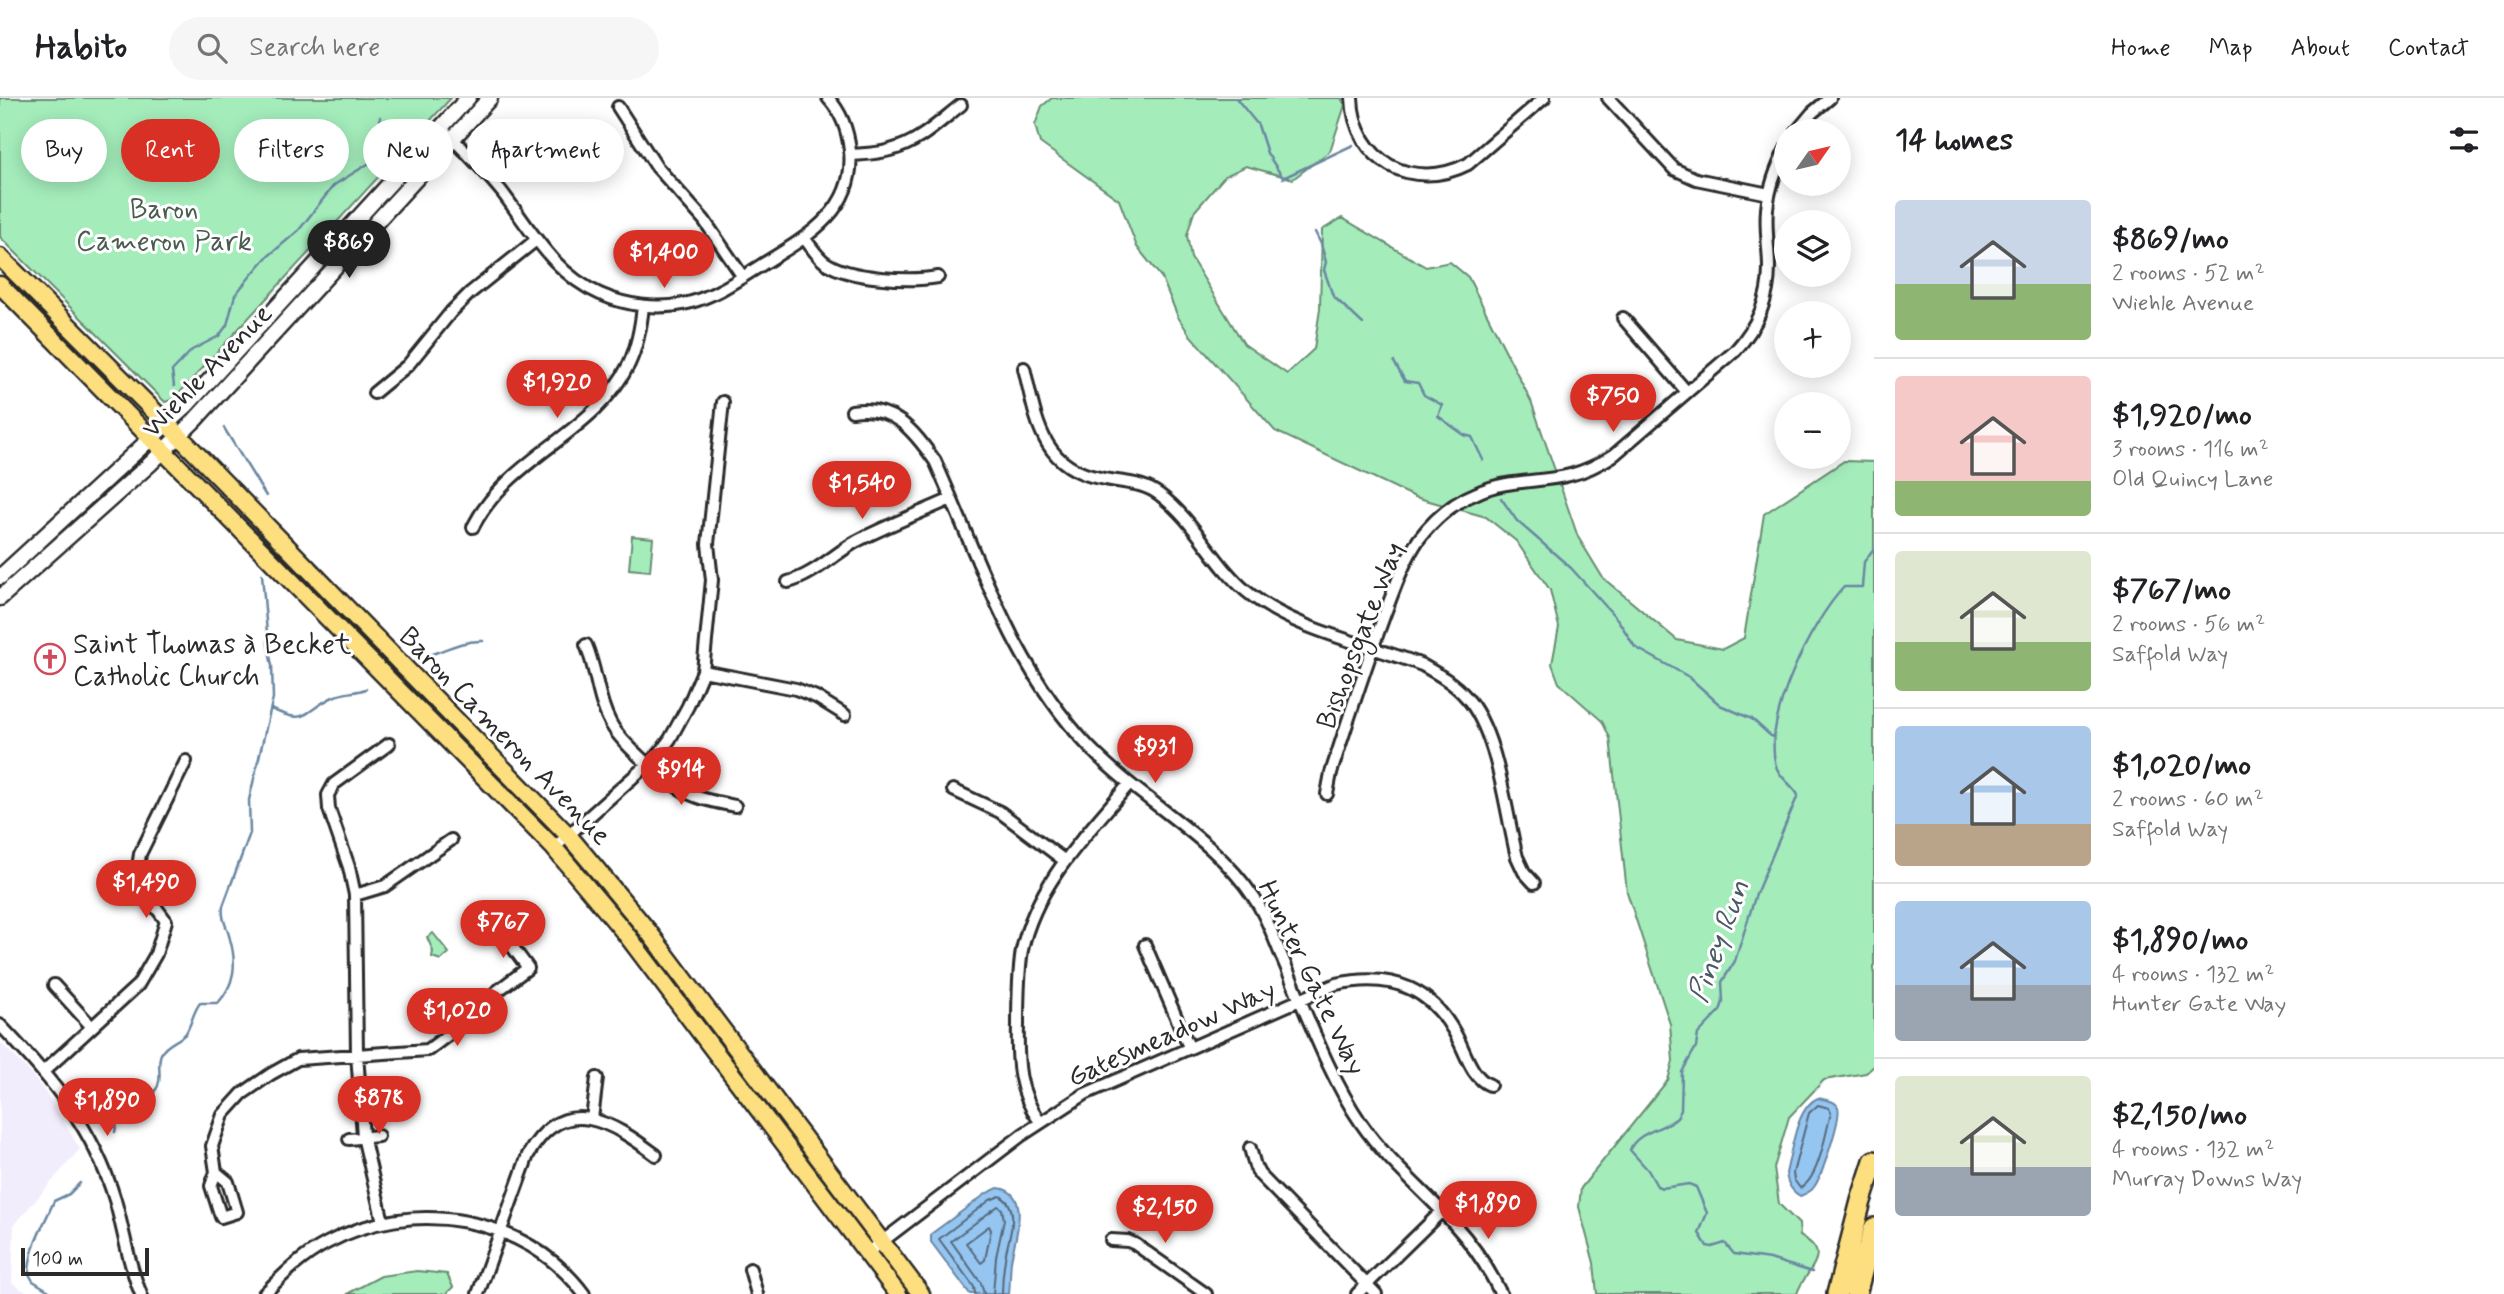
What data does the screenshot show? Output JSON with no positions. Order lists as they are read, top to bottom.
{
  "streets": {
    "main road": ["Wiehle Avenue", "Baron Cameron Avenue"],
    "street": ["Bishopsgate Way", "Hunter Gate Way", "Gatesmeadow Way"]
  },
  "crossings": [
    ["Wiehle Avenue", "Baron Cameron Avenue"],
    ["Baron Cameron Avenue", "Gatesmeadow Way"],
    ["Hunter Gate Way", "Gatesmeadow Way"]
  ],
  "water": ["Piney Run"],
  "parks": ["Baron Cameron Park"],
  "places": {
    "church": ["Saint Thomas à Becket Catholic Church"]
  },
  "scale_bar": "100 m",
  "north": "top right",
  "page": {
    "header": "Habito",
    "search": "Search here",
    "nav": [
      "Home",
      "Map",
      "About",
      "Contact"
    ],
    "heading": "14 homes",
    "map_buttons": ["+", "−"],
    "chip": [
      "Buy",
      "Rent",
      "Filters",
      "New",
      "Apartment"
    ],
    "list": [
      {
        "name": "$869/mo",
        "note": "2 rooms · 52 m² · Wiehle Avenue"
      },
      {
        "name": "$1,920/mo",
        "note": "3 rooms · 116 m² · Old Quincy Lane"
      },
      {
        "name": "$767/mo",
        "note": "2 rooms · 56 m² · Saffold Way"
      },
      {
        "name": "$1,020/mo",
        "note": "2 rooms · 60 m² · Saffold Way"
      },
      {
        "name": "$1,890/mo",
        "note": "4 rooms · 132 m² · Hunter Gate Way"
      },
      {
        "name": "$2,150/mo",
        "note": "4 rooms · 132 m² · Murray Downs Way"
      }
    ],
    "price": [
      "$869",
      "$1,400",
      "$1,920",
      "$750",
      "$1,540",
      "$931",
      "$914",
      "$1,490",
      "$767",
      "$1,020",
      "$878",
      "$1,890",
      "$1,890",
      "$2,150"
    ],
    "scale": "100 m"
  }
}
